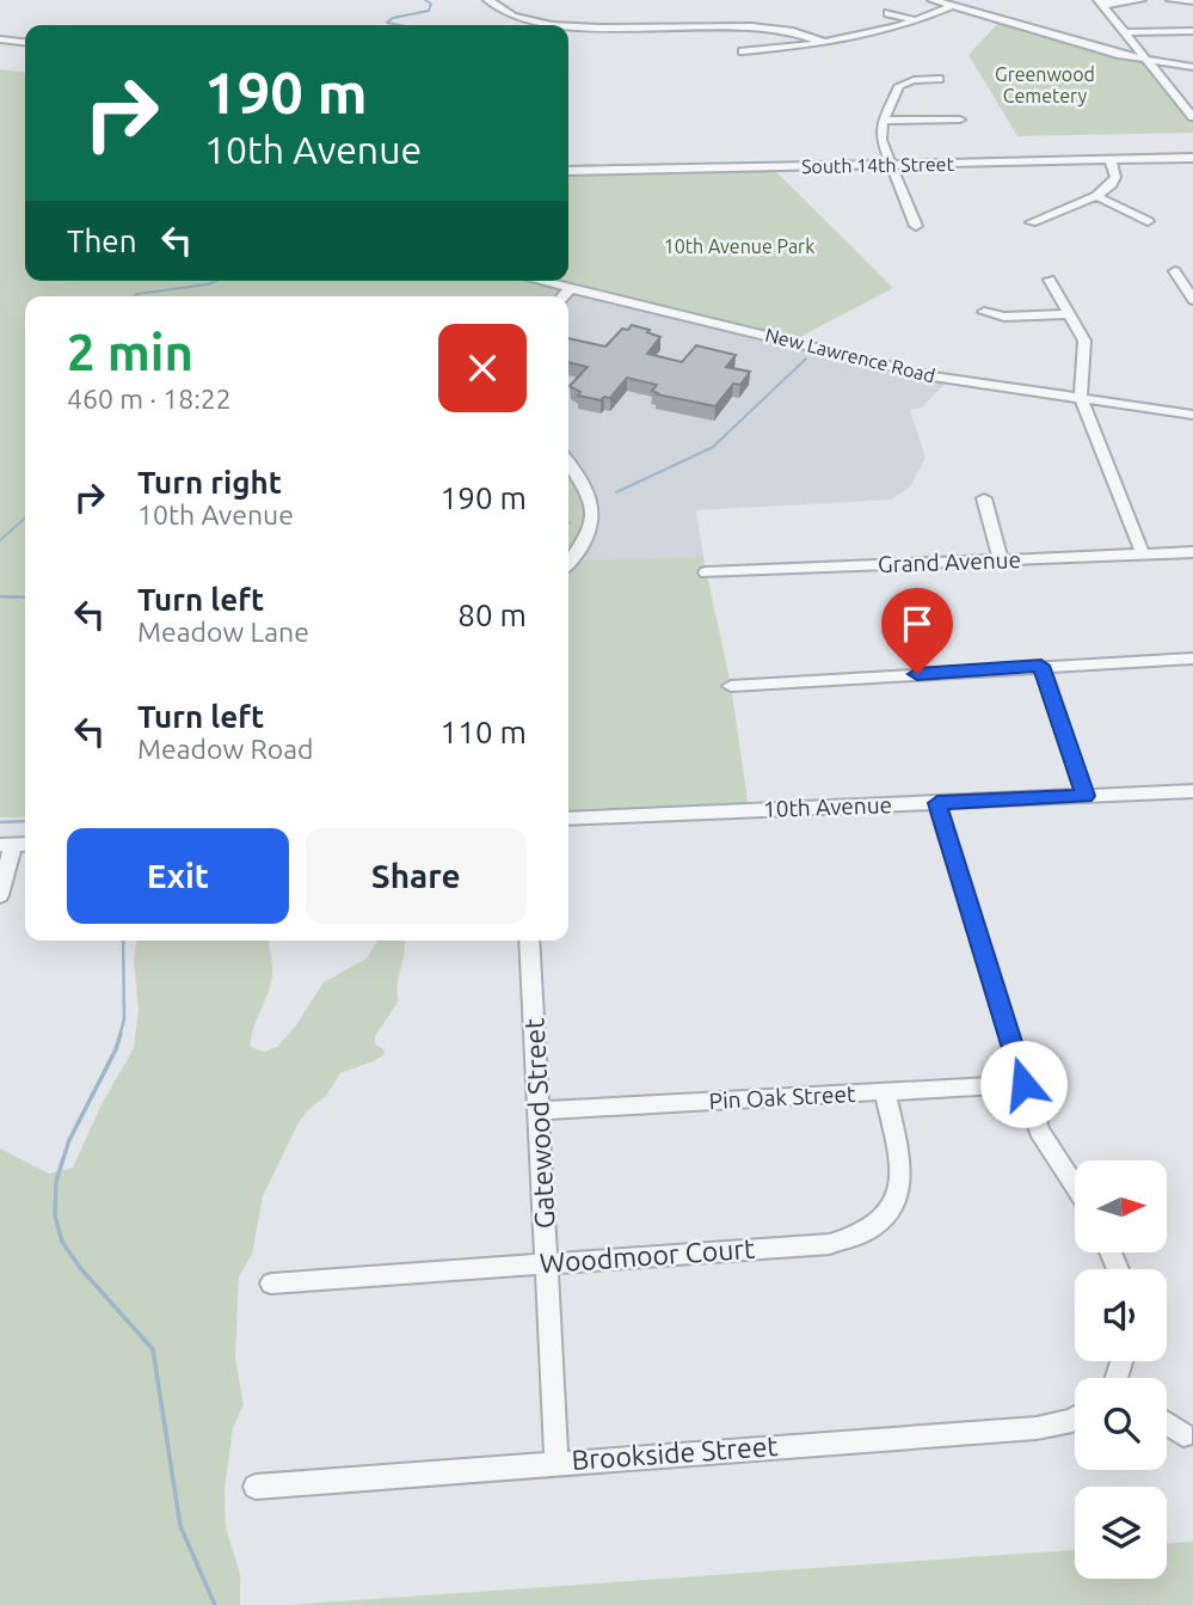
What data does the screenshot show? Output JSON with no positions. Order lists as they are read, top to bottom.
{
  "streets": {
    "street": [
      "South 14th Street",
      "New Lawrence Road",
      "Grand Avenue",
      "10th Avenue",
      "Pin Oak Street",
      "Gatewood Street",
      "Woodmoor Court",
      "Brookside Street"
    ]
  },
  "crossings": [
    ["Pin Oak Street", "Gatewood Street"],
    ["Pin Oak Street", "Woodmoor Court"],
    ["Gatewood Street", "Woodmoor Court"],
    ["Gatewood Street", "Brookside Street"]
  ],
  "parks": ["Greenwood Cemetery", "10th Avenue Park"],
  "north": "right",
  "page": {
    "turn": ["190 m", "10th Avenue"],
    "then": "Then",
    "heading": ["2 min", "460 m · 18:22"],
    "list": [
      {
        "name": "Turn right",
        "note": "10th Avenue",
        "value": "190 m"
      },
      {
        "name": "Turn left",
        "note": "Meadow Lane",
        "value": "80 m"
      },
      {
        "name": "Turn left",
        "note": "Meadow Road",
        "value": "110 m"
      }
    ],
    "buttons": ["Exit", "Share"]
  }
}
